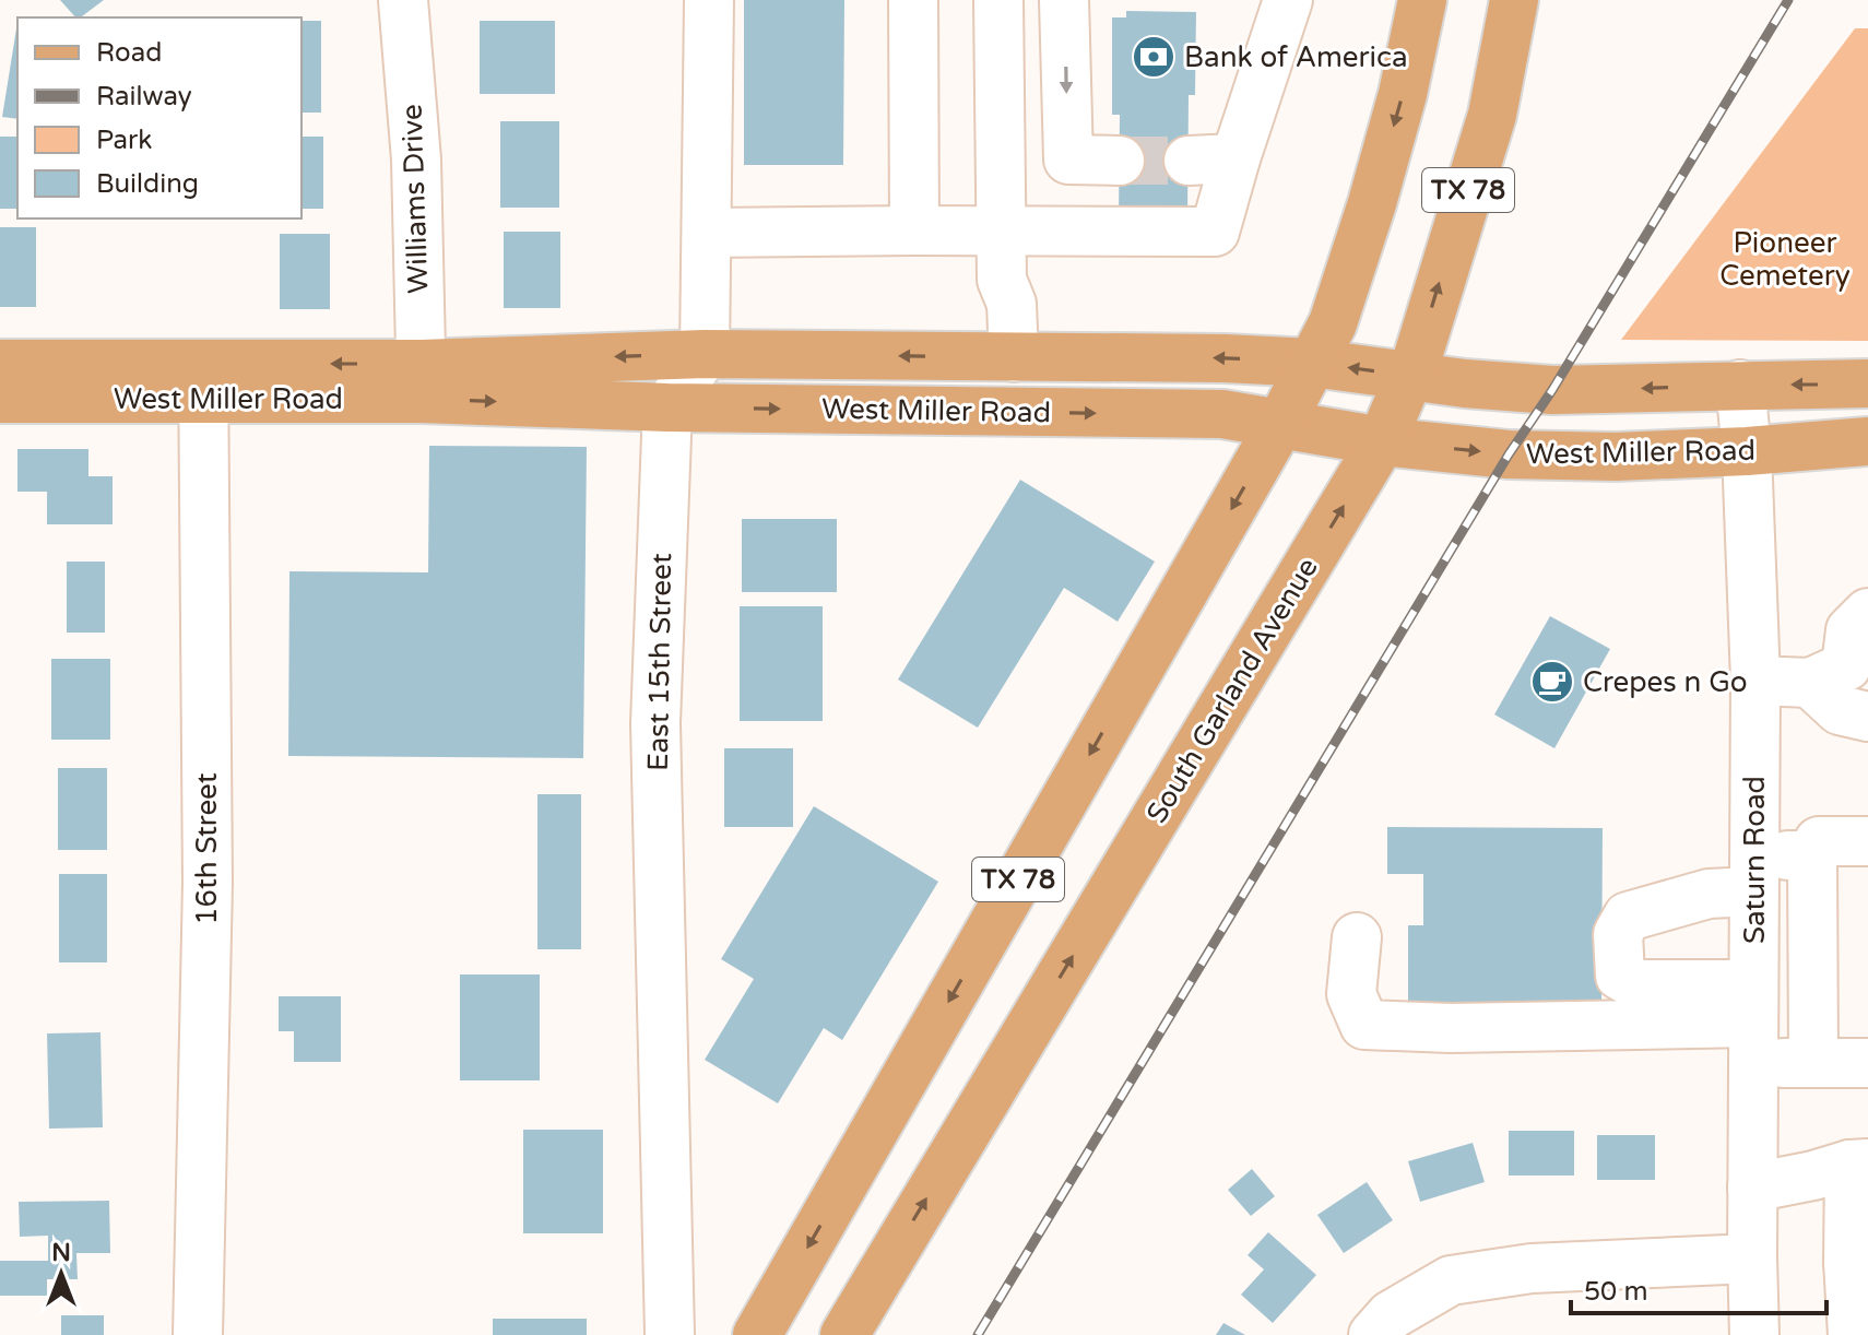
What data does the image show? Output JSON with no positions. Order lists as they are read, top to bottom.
{
  "streets": {
    "main road": ["TX 78", "West Miller Road", "South Garland Avenue"],
    "street": [
      "Williams Drive",
      "East 15th Street",
      "16th Street",
      "Saturn Road"
    ]
  },
  "crossings": [
    ["TX 78", "West Miller Road"],
    ["Williams Drive", "West Miller Road"],
    ["West Miller Road", "East 15th Street"],
    ["West Miller Road", "South Garland Avenue"],
    ["West Miller Road", "16th Street"],
    ["West Miller Road", "Saturn Road"]
  ],
  "parks": ["Pioneer Cemetery"],
  "places": {
    "bank": ["Bank of America"],
    "cafe": ["Crepes n Go"]
  },
  "legend": [
    "Road",
    "Railway",
    "Park",
    "Building"
  ],
  "scale_bar": "50 m",
  "north": "top"
}
